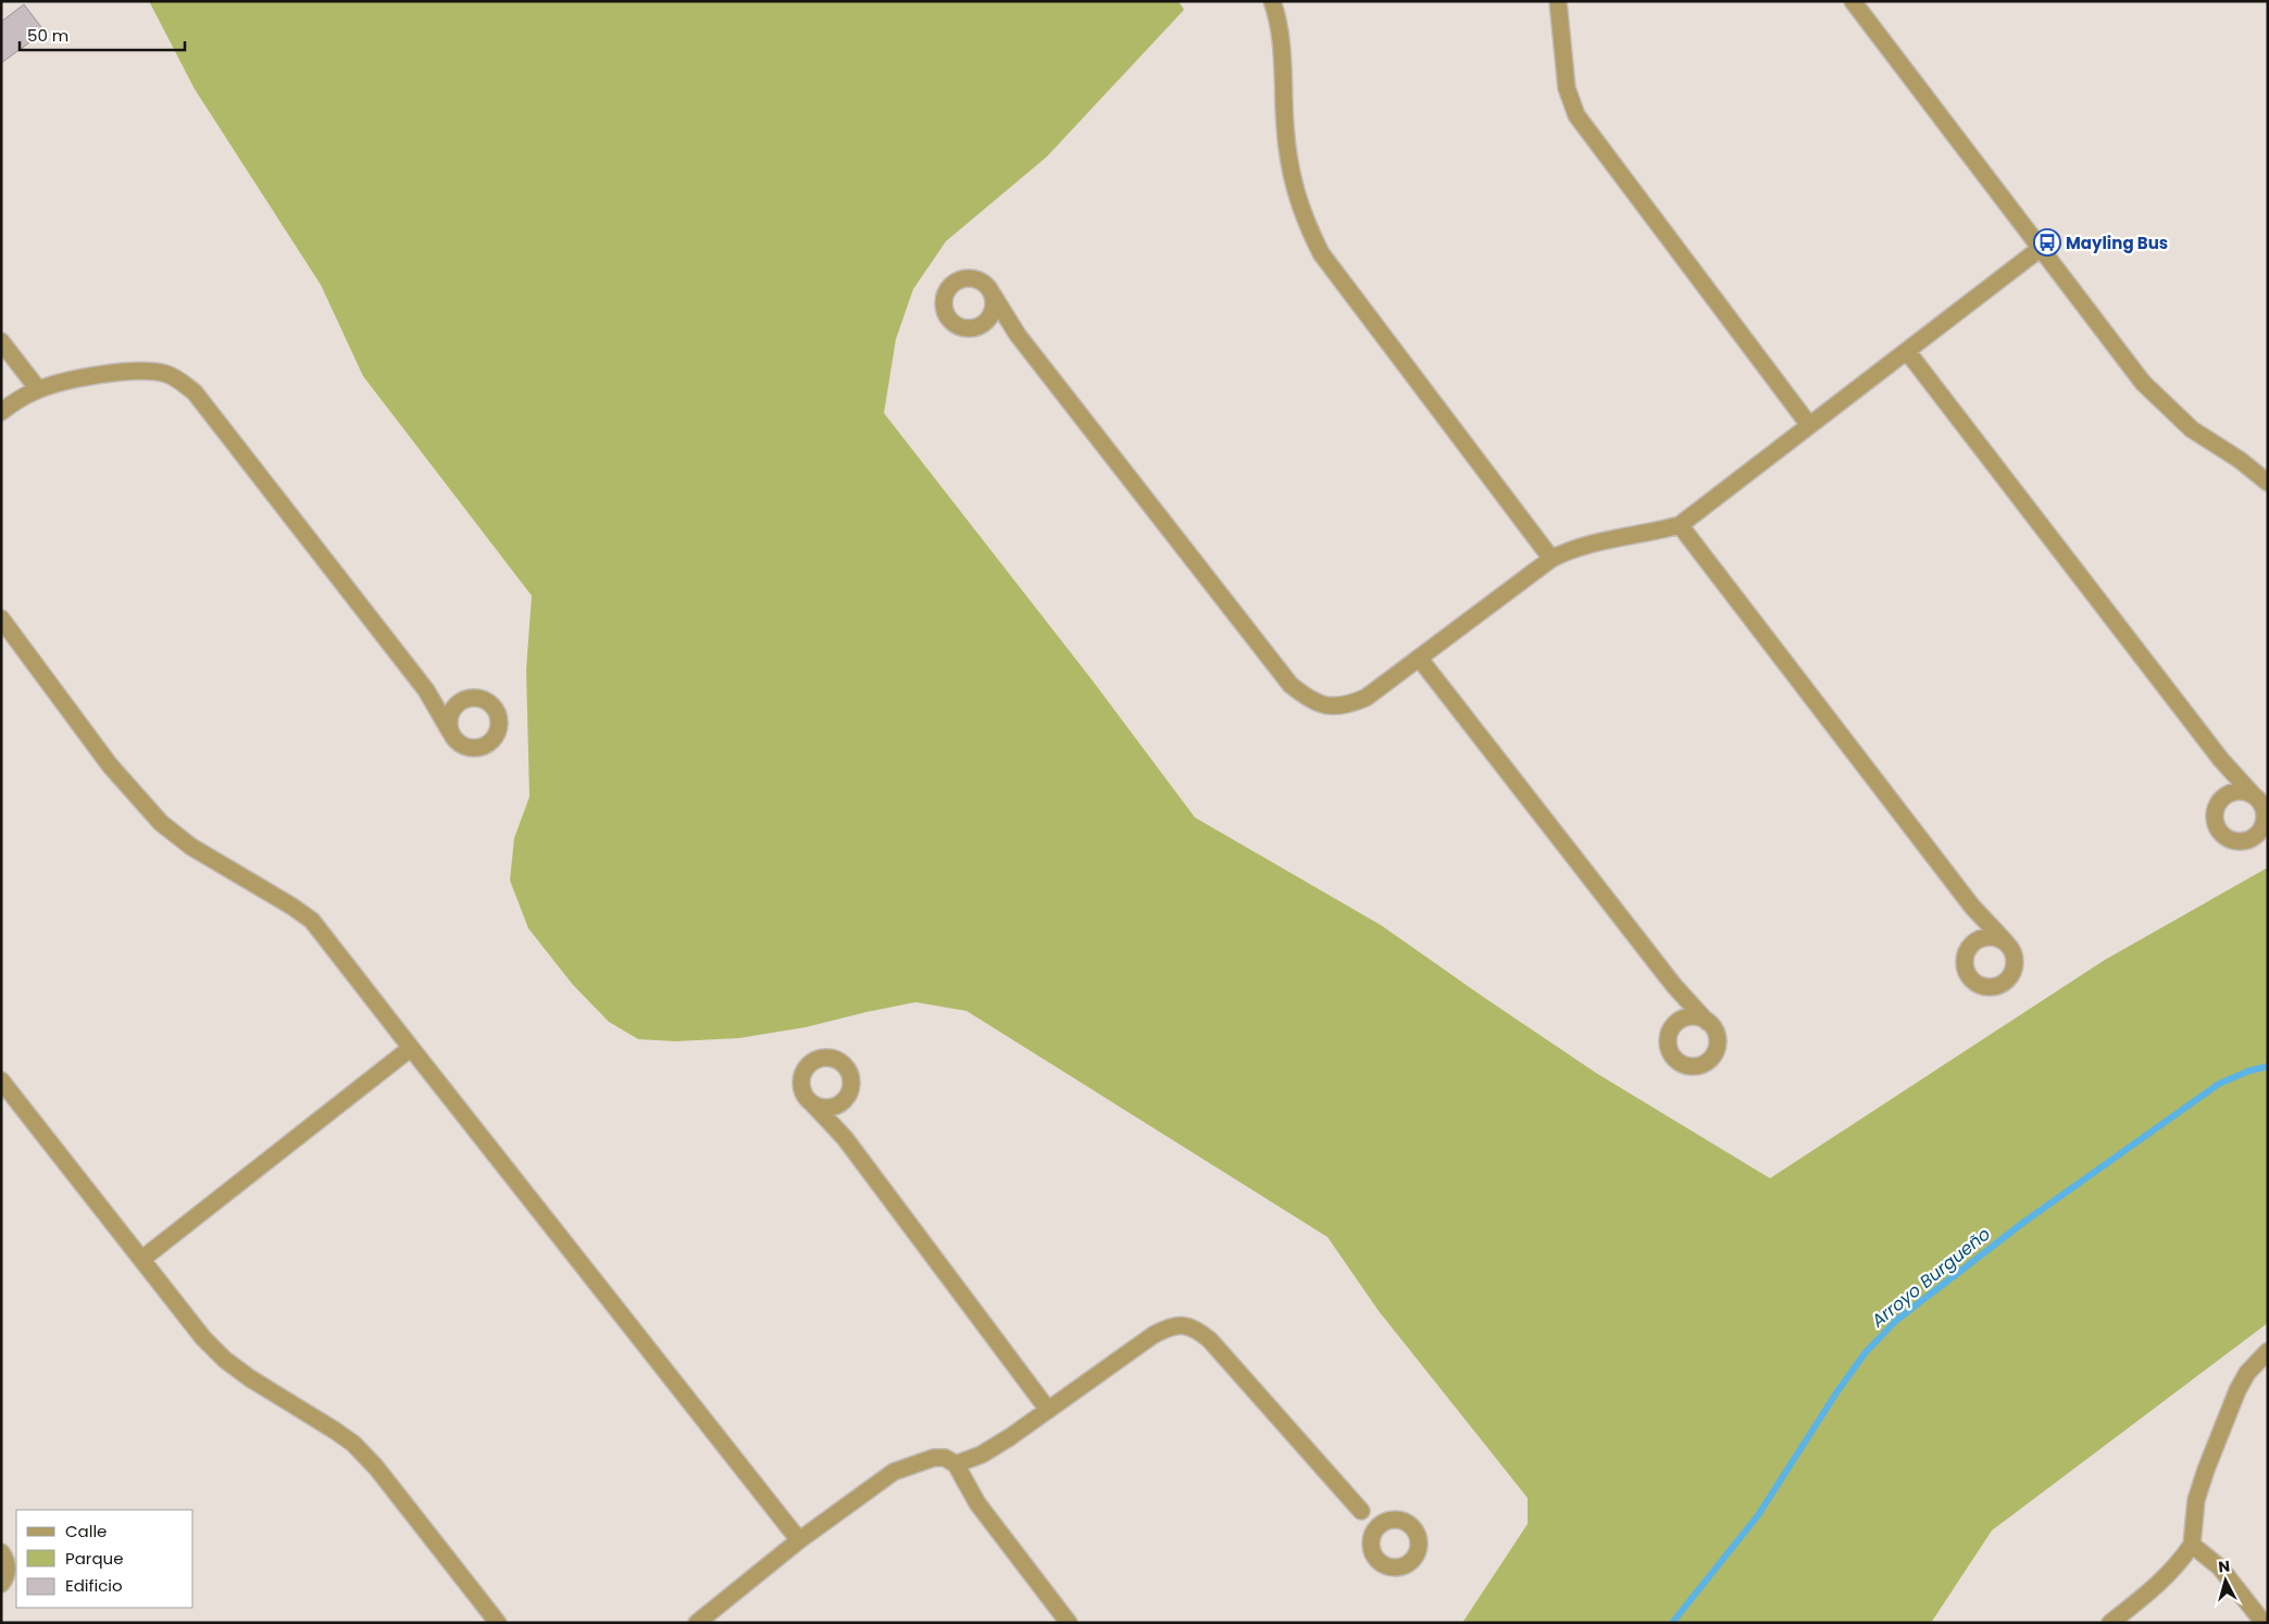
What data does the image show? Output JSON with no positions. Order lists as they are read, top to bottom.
{
  "water": ["Arroyo Burgueño"],
  "places": {
    "bus stop": ["Mayling Bus"]
  },
  "legend": ["Calle", "Parque", "Edificio"],
  "scale_bar": "50 m",
  "north": "top"
}
